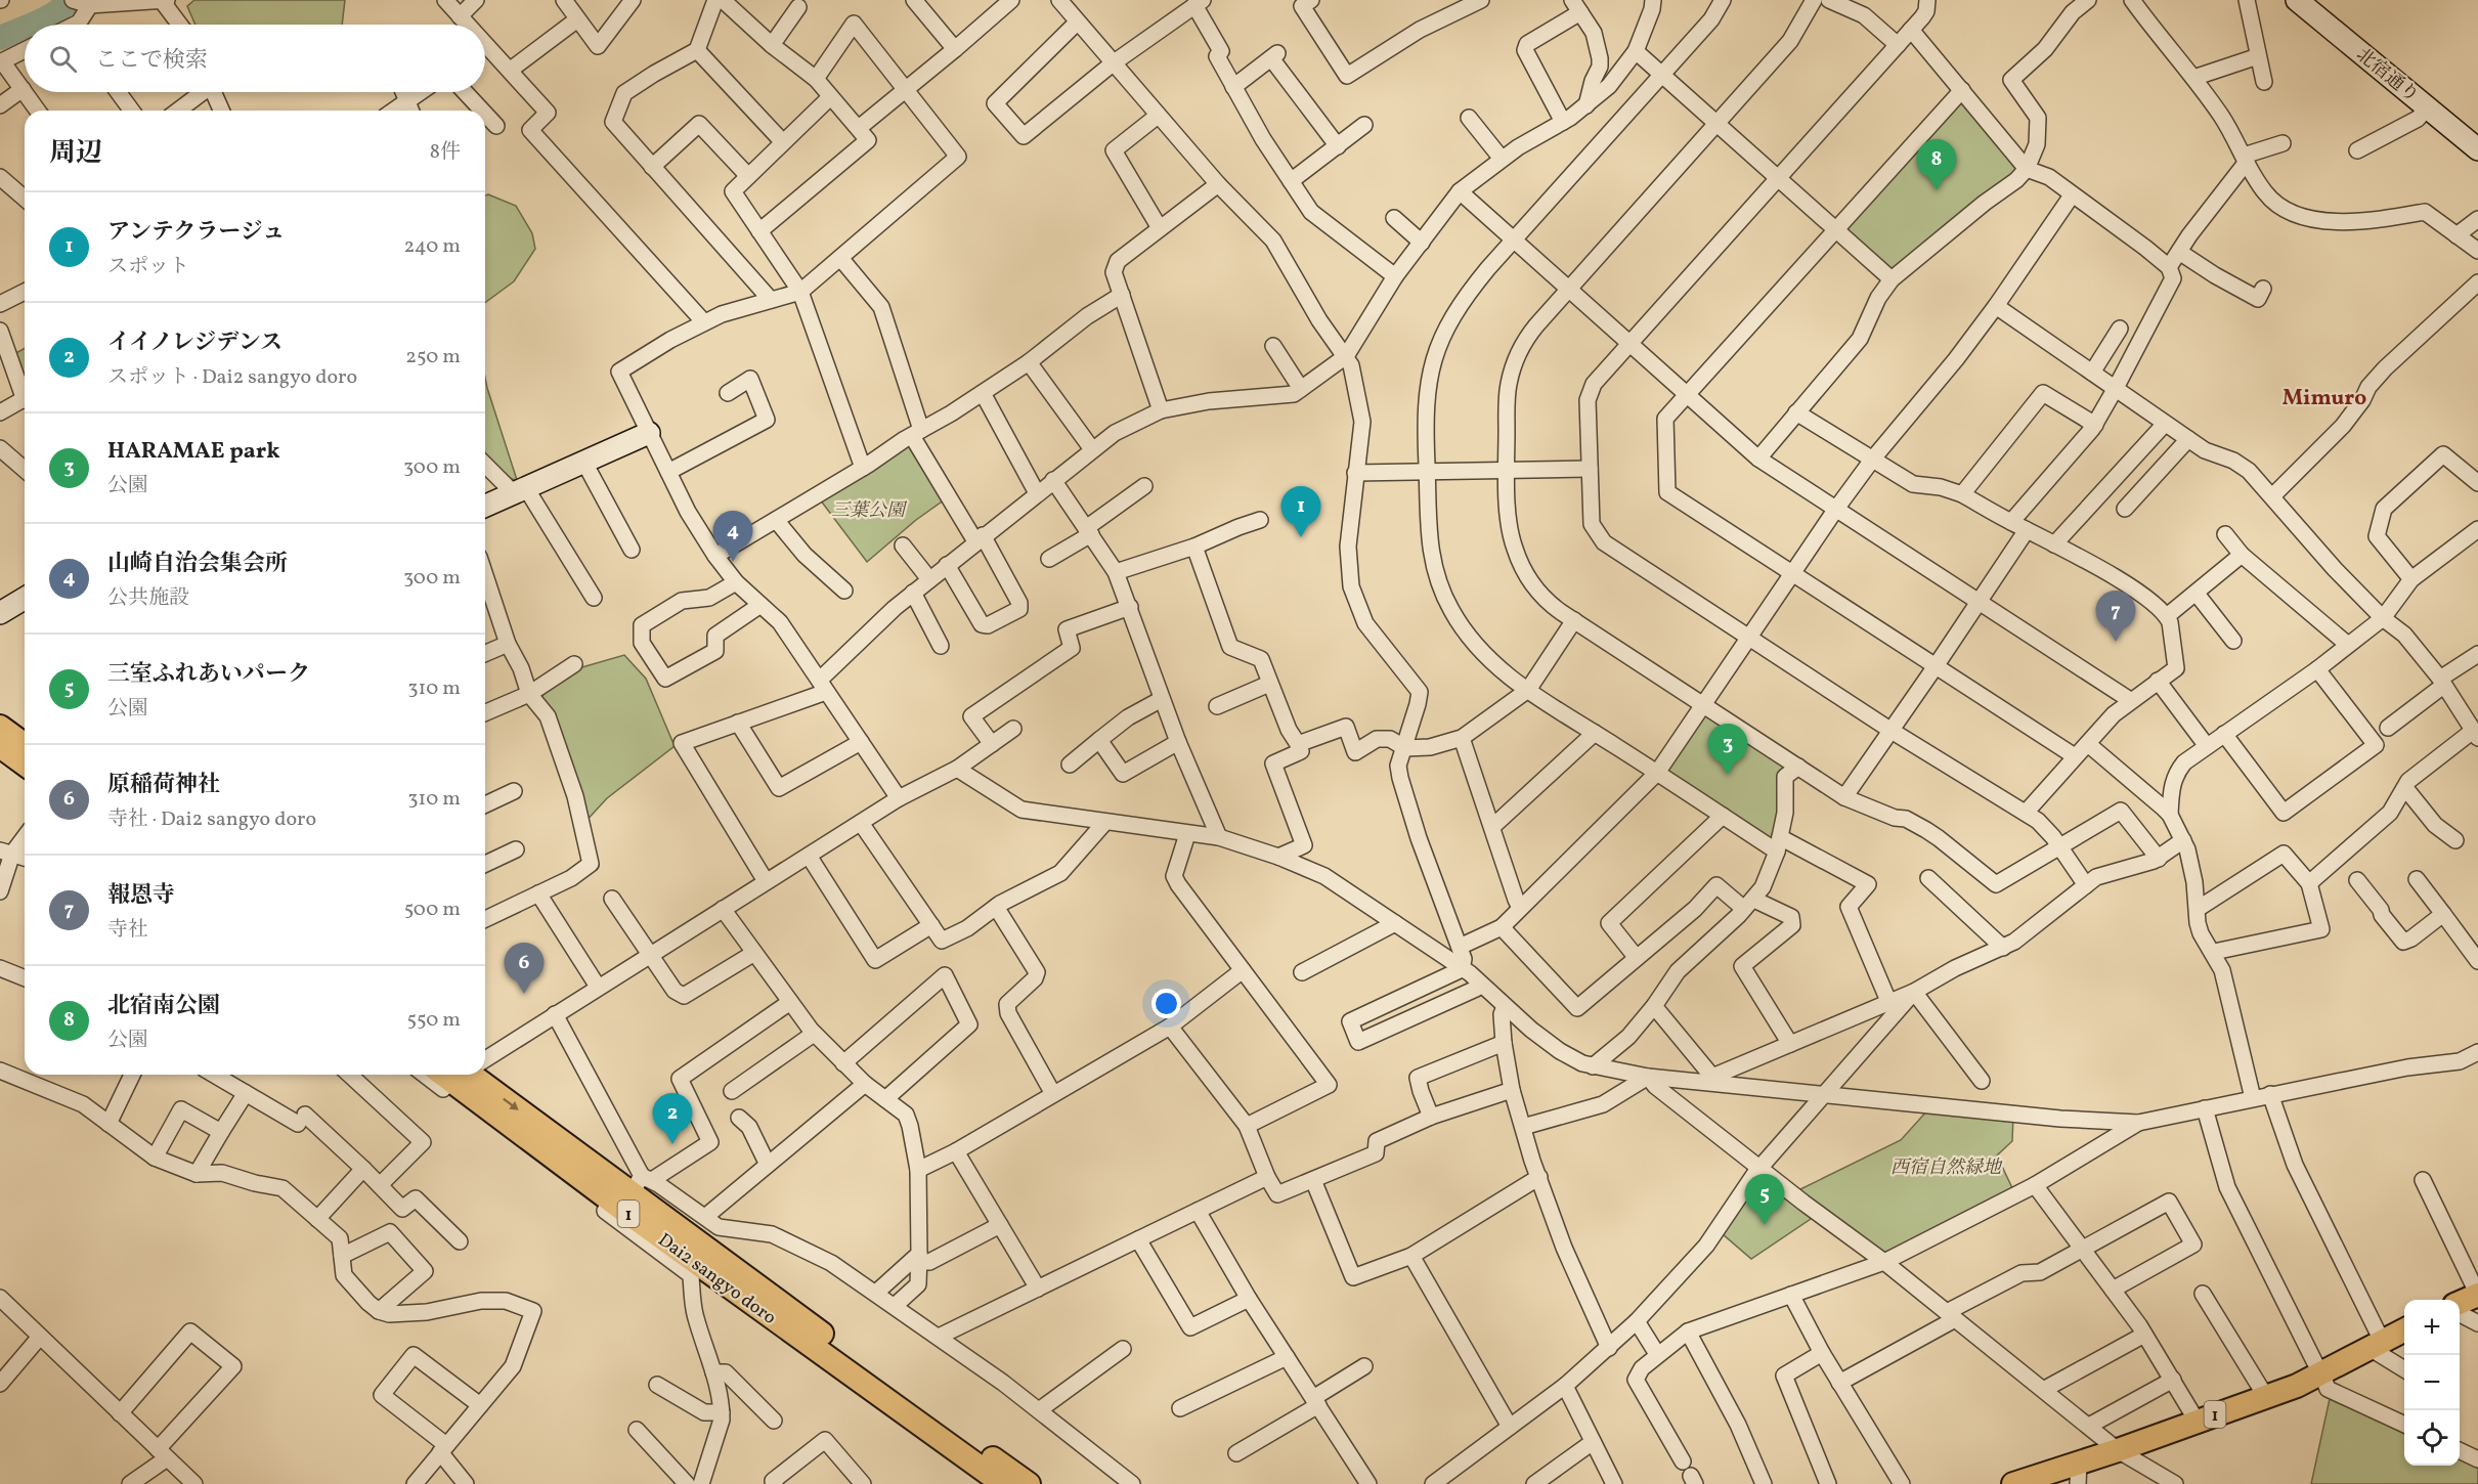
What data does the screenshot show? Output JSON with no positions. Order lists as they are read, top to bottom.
{
  "streets": {
    "main road": ["1", "Dai2 sangyo doro"],
    "street": ["北宿通り"]
  },
  "districts": ["Mimuro"],
  "parks": ["三葉公園", "西宿自然緑地"],
  "page": {
    "search": "ここで検索",
    "heading": ["周辺", "8件"],
    "pins": [
      "8",
      "1",
      "4",
      "7",
      "3",
      "6",
      "2",
      "5"
    ],
    "list": [
      {
        "mark": "1",
        "name": "アンテクラージュ",
        "note": "スポット",
        "value": "240 m"
      },
      {
        "mark": "2",
        "name": "イイノレジデンス",
        "note": "スポット · Dai2 sangyo doro",
        "value": "250 m"
      },
      {
        "mark": "3",
        "name": "HARAMAE park",
        "note": "公園",
        "value": "300 m"
      },
      {
        "mark": "4",
        "name": "山崎自治会集会所",
        "note": "公共施設",
        "value": "300 m"
      },
      {
        "mark": "5",
        "name": "三室ふれあいパーク",
        "note": "公園",
        "value": "310 m"
      },
      {
        "mark": "6",
        "name": "原稲荷神社",
        "note": "寺社 · Dai2 sangyo doro",
        "value": "310 m"
      },
      {
        "mark": "7",
        "name": "報恩寺",
        "note": "寺社",
        "value": "500 m"
      },
      {
        "mark": "8",
        "name": "北宿南公園",
        "note": "公園",
        "value": "550 m"
      }
    ],
    "map_buttons": ["+", "−"]
  }
}
